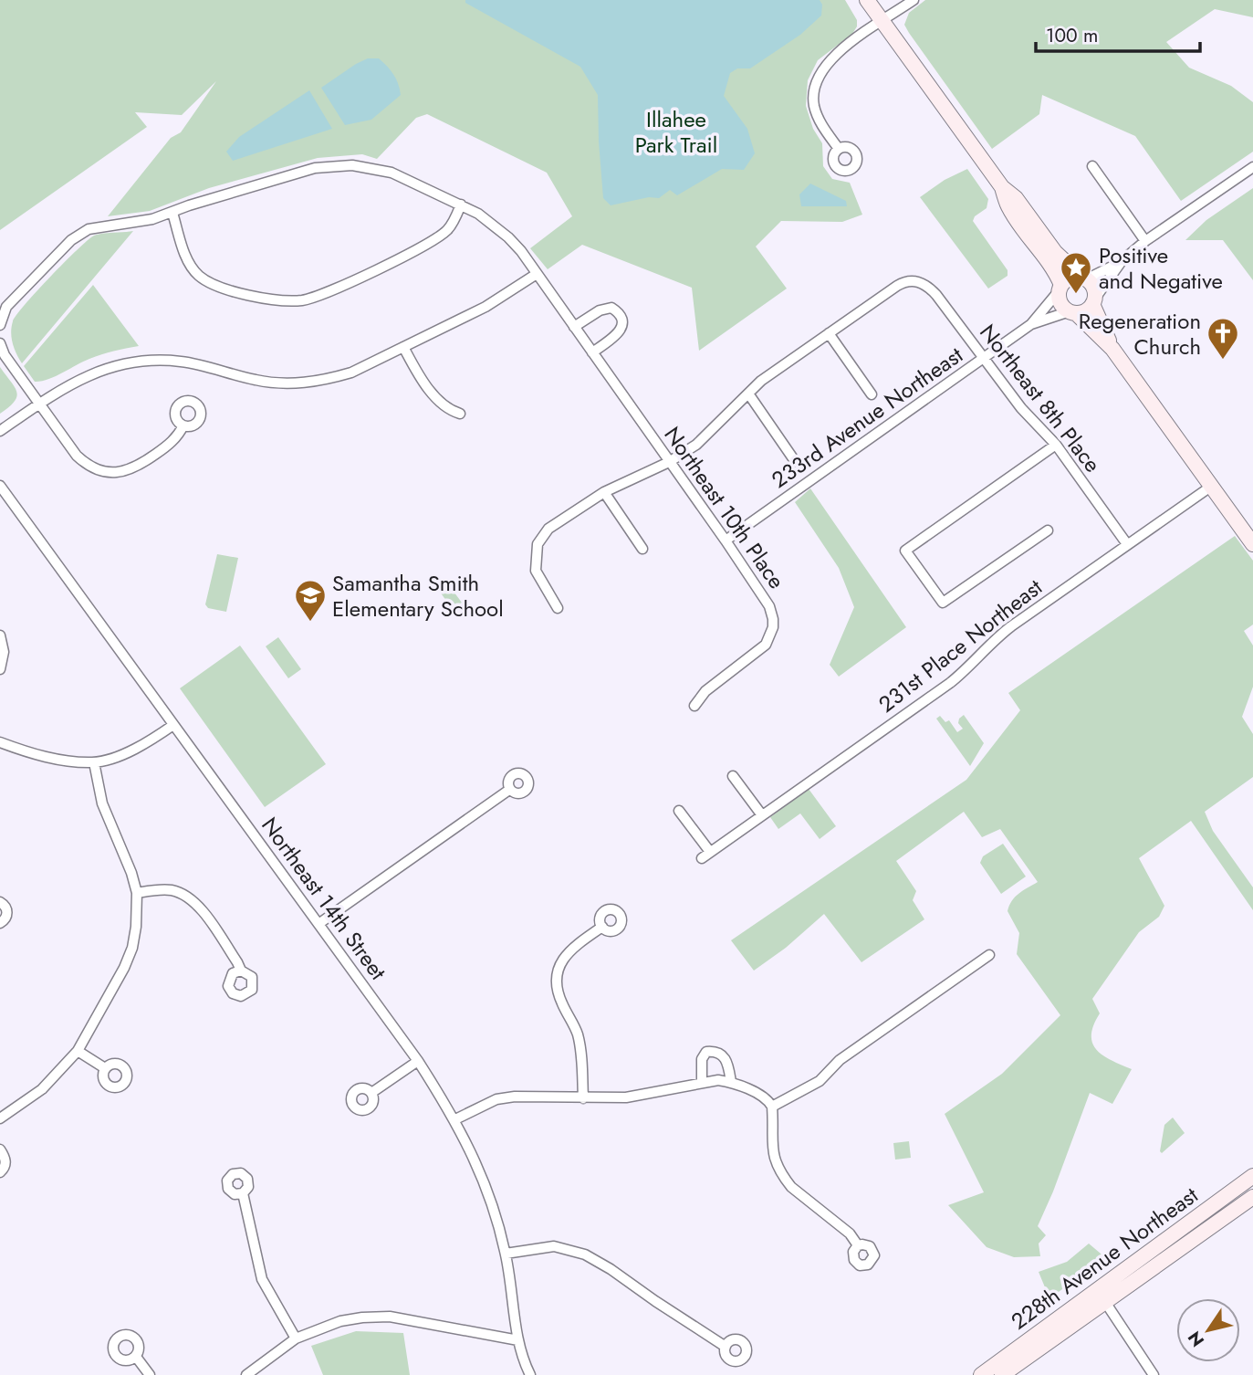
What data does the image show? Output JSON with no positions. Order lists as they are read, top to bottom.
{
  "streets": {
    "street": [
      "Northeast 8th Place",
      "233rd Avenue Northeast",
      "Northeast 10th Place",
      "231st Place Northeast",
      "Northeast 14th Street",
      "228th Avenue Northeast"
    ]
  },
  "crossings": [
    ["Northeast 8th Place", "233rd Avenue Northeast"],
    ["Northeast 8th Place", "231st Place Northeast"],
    ["233rd Avenue Northeast", "Northeast 10th Place"]
  ],
  "parks": ["Illahee Park Trail"],
  "places": {
    "place": ["Positive and Negative"],
    "church": ["Regeneration Church"],
    "school or university": ["Samantha Smith Elementary School"]
  },
  "scale_bar": "100 m",
  "north": "bottom left"
}
